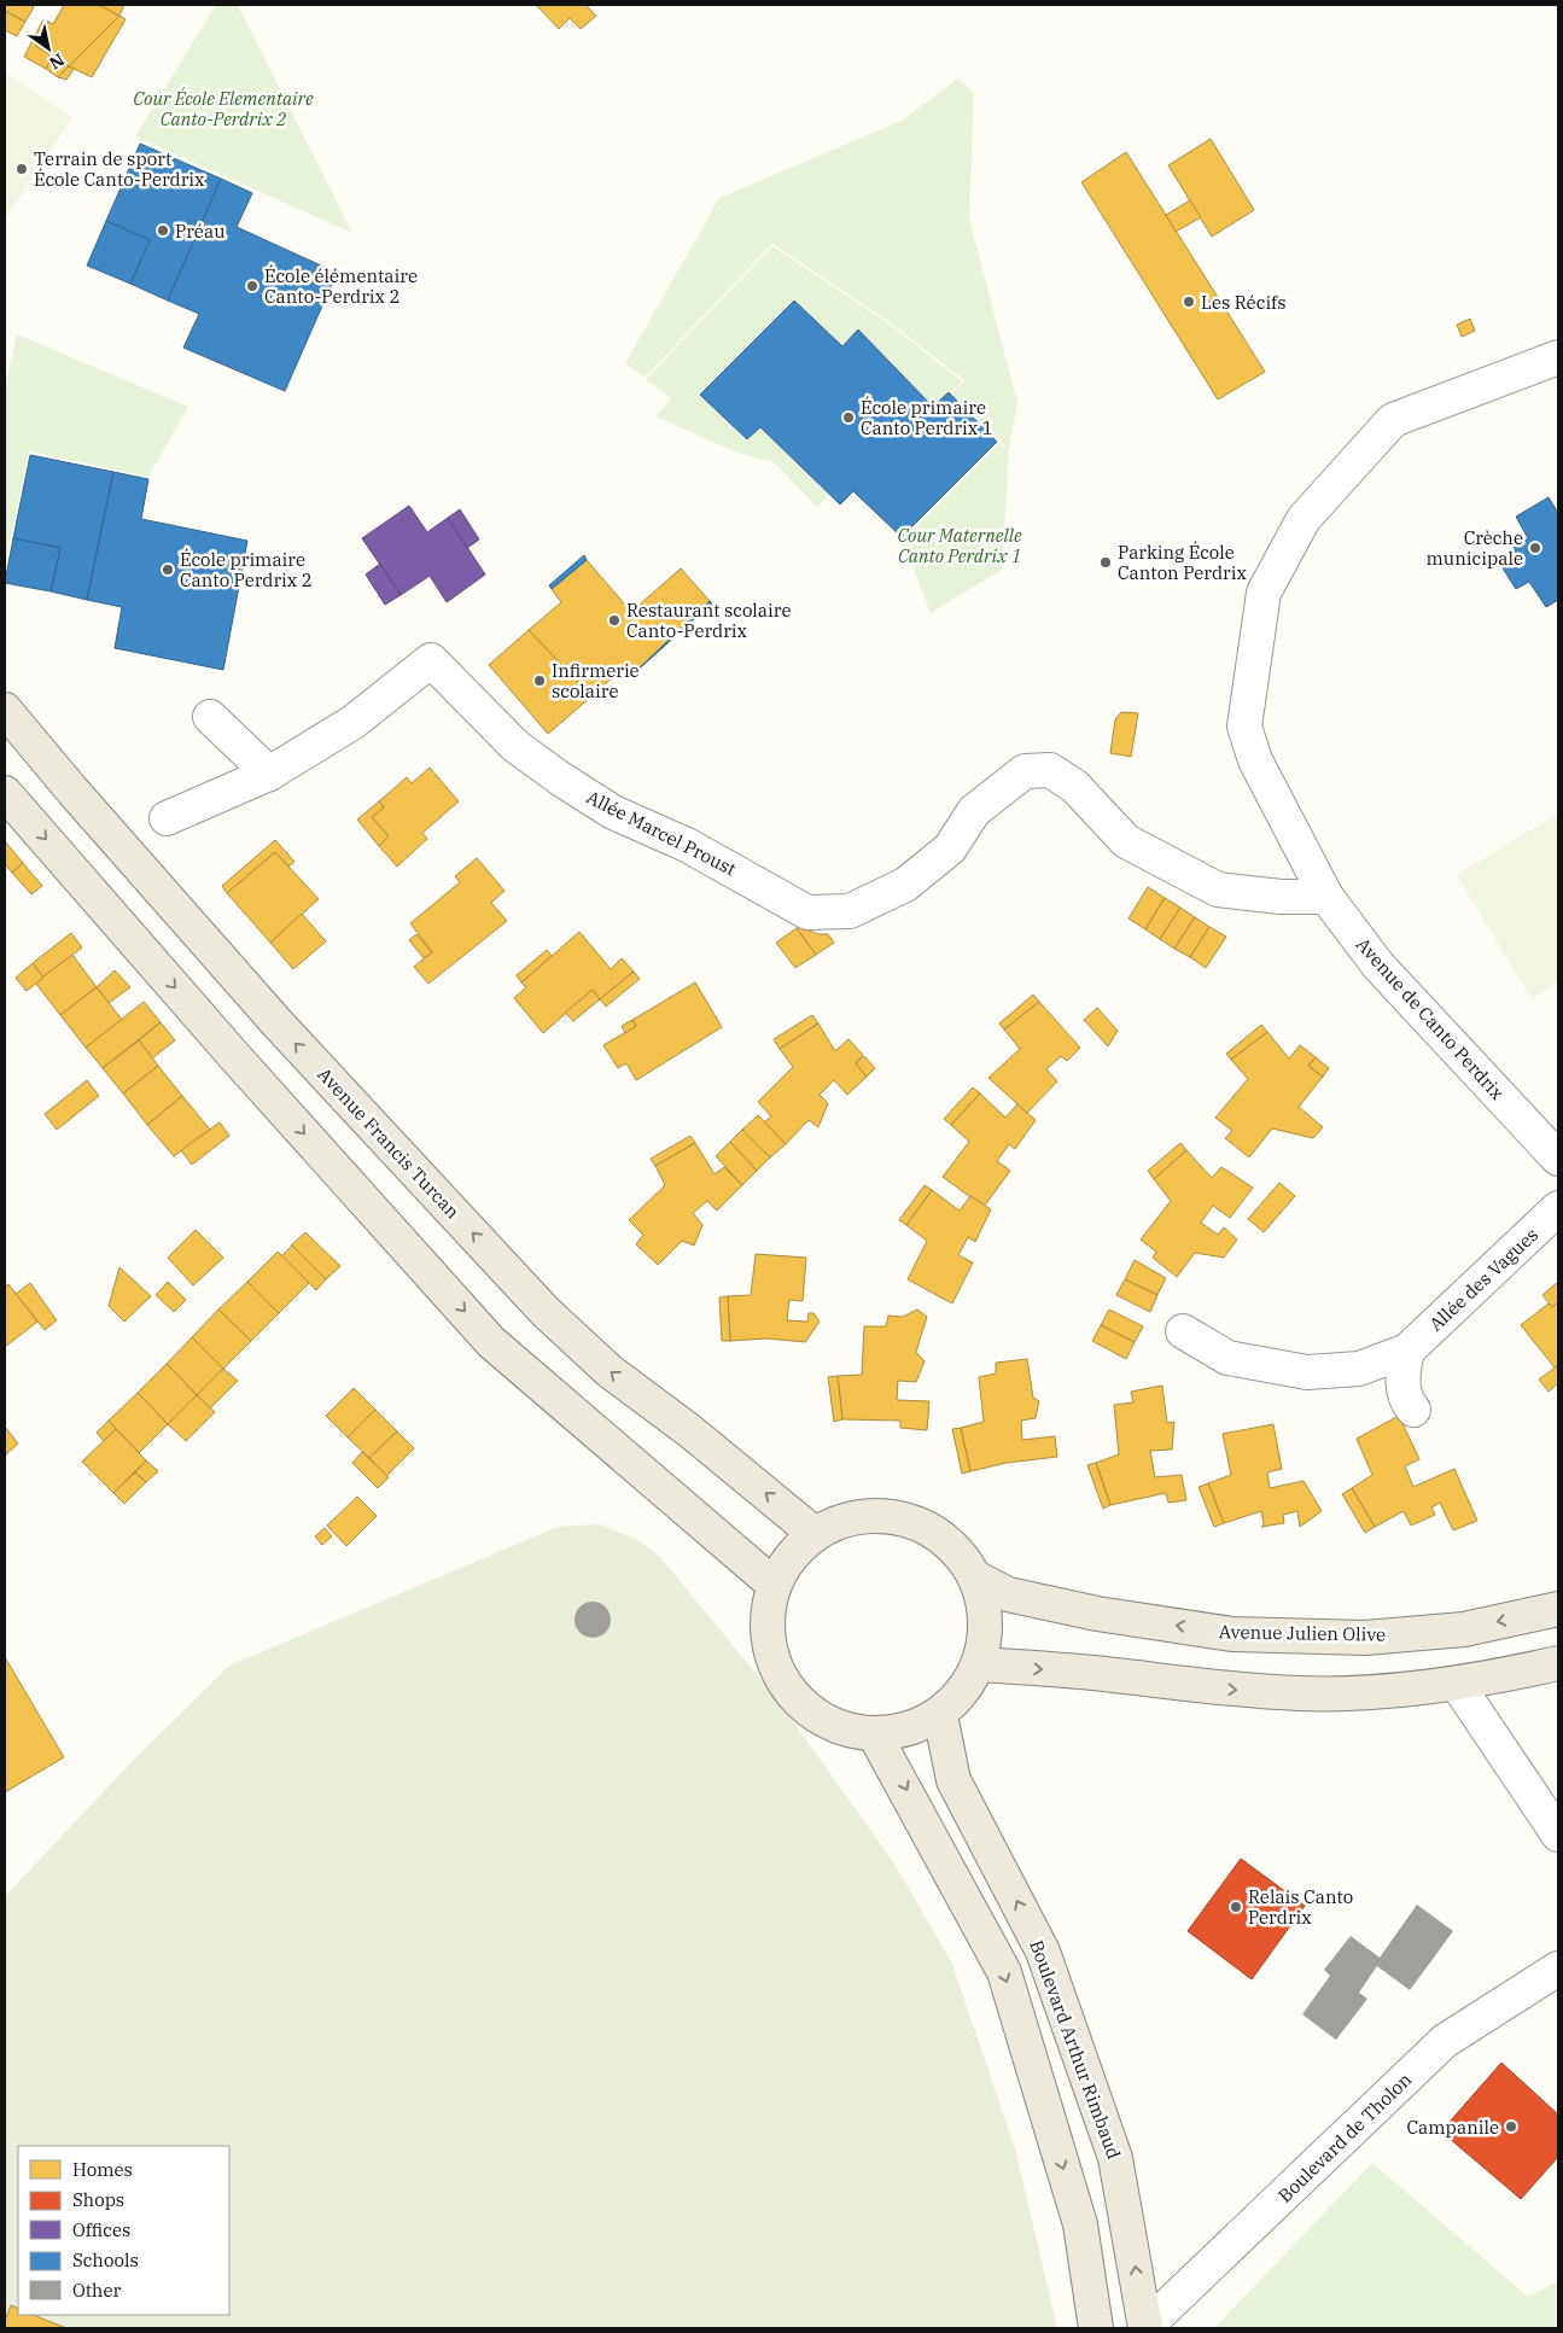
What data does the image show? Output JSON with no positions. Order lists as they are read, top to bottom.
{
  "streets": {
    "main road": ["Avenue Francis Turcan", "Avenue Julien Olive", "Boulevard Arthur Rimbaud"],
    "street": [
      "Allée Marcel Proust",
      "Avenue de Canto Perdrix",
      "Allée des Vagues",
      "Boulevard de Tholon"
    ]
  },
  "crossings": [
    ["Allée Marcel Proust", "Avenue de Canto Perdrix"],
    ["Boulevard Arthur Rimbaud", "Boulevard de Tholon"]
  ],
  "parks": ["Cour École Elementaire Canto-Perdrix 2", "Cour Maternelle Canto Perdrix 1"],
  "places": [
    "Terrain de sport École Canto-Perdrix",
    "Préau",
    "École élémentaire Canto-Perdrix 2",
    "Les Récifs",
    "École primaire Canto Perdrix 1",
    "Crèche municipale",
    "Parking École Canton Perdrix",
    "École primaire Canto Perdrix 2",
    "Restaurant scolaire Canto-Perdrix",
    "Infirmerie scolaire",
    "Relais Canto Perdrix",
    "Campanile"
  ],
  "legend": [
    "Homes",
    "Shops",
    "Offices",
    "Schools",
    "Other"
  ],
  "north": "bottom right"
}
